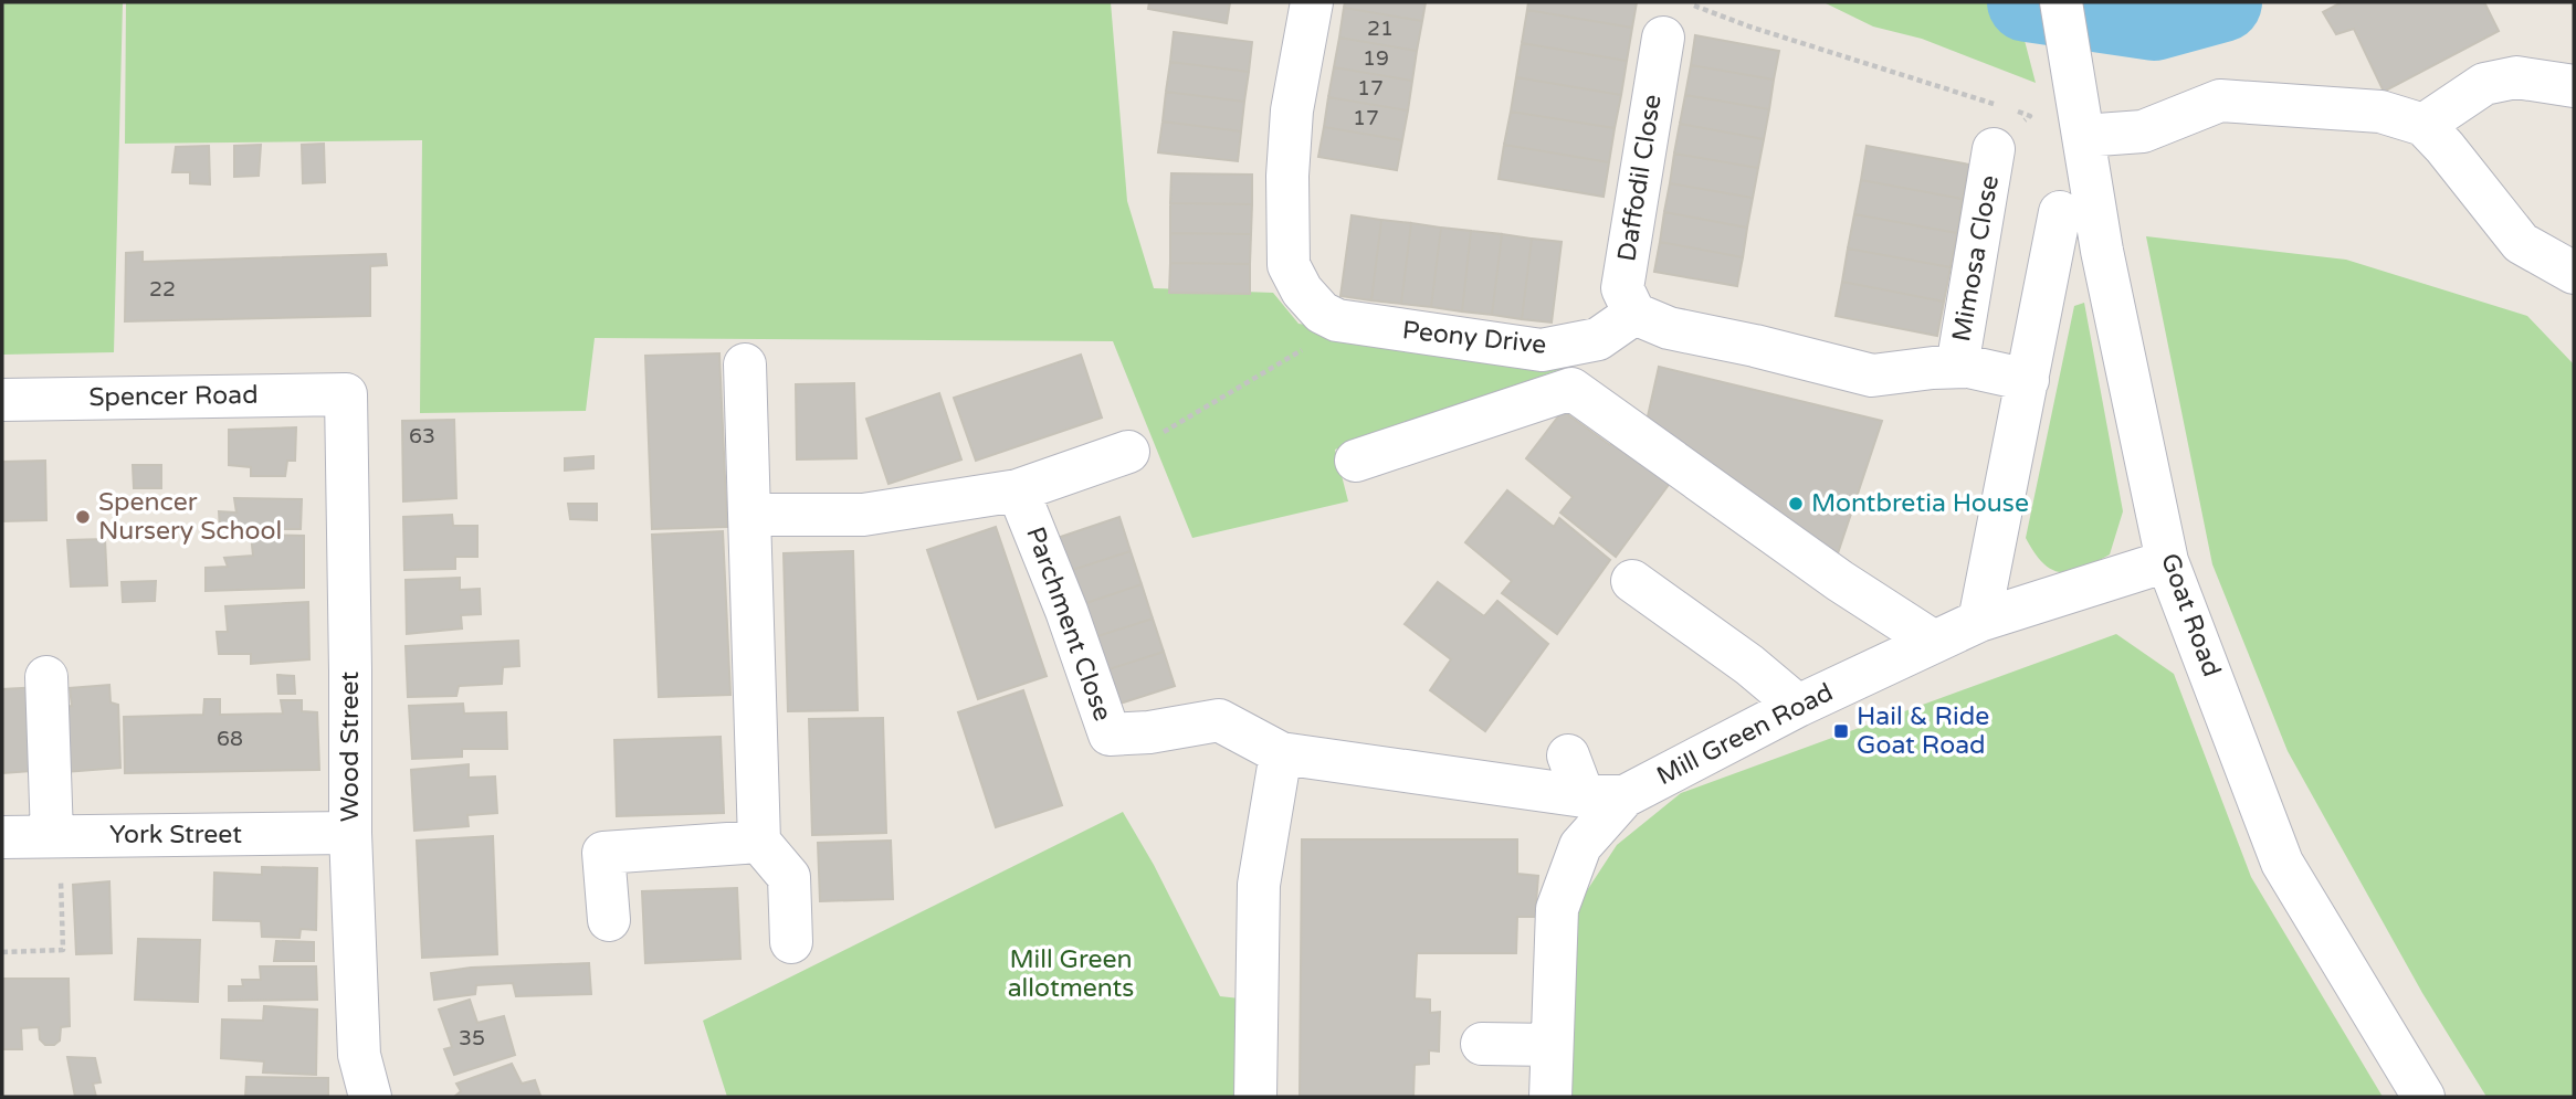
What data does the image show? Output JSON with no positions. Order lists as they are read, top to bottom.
{
  "streets": {
    "street": [
      "Daffodil Close",
      "Mimosa Close",
      "Peony Drive",
      "Spencer Road",
      "Goat Road",
      "Parchment Close",
      "Mill Green Road",
      "Wood Street",
      "York Street"
    ]
  },
  "crossings": [
    ["Daffodil Close", "Peony Drive"],
    ["Spencer Road", "Wood Street"],
    ["Goat Road", "Mill Green Road"],
    ["Parchment Close", "Mill Green Road"],
    ["Wood Street", "York Street"]
  ],
  "parks": ["Mill Green allotments"],
  "places": {
    "other": ["Montbretia House", "Spencer Nursery School"],
    "transit": ["Hail & Ride Goat Road"]
  },
  "house_numbers": [
    "21",
    "19",
    "17",
    "17",
    "22",
    "63",
    "68",
    "35"
  ]
}
